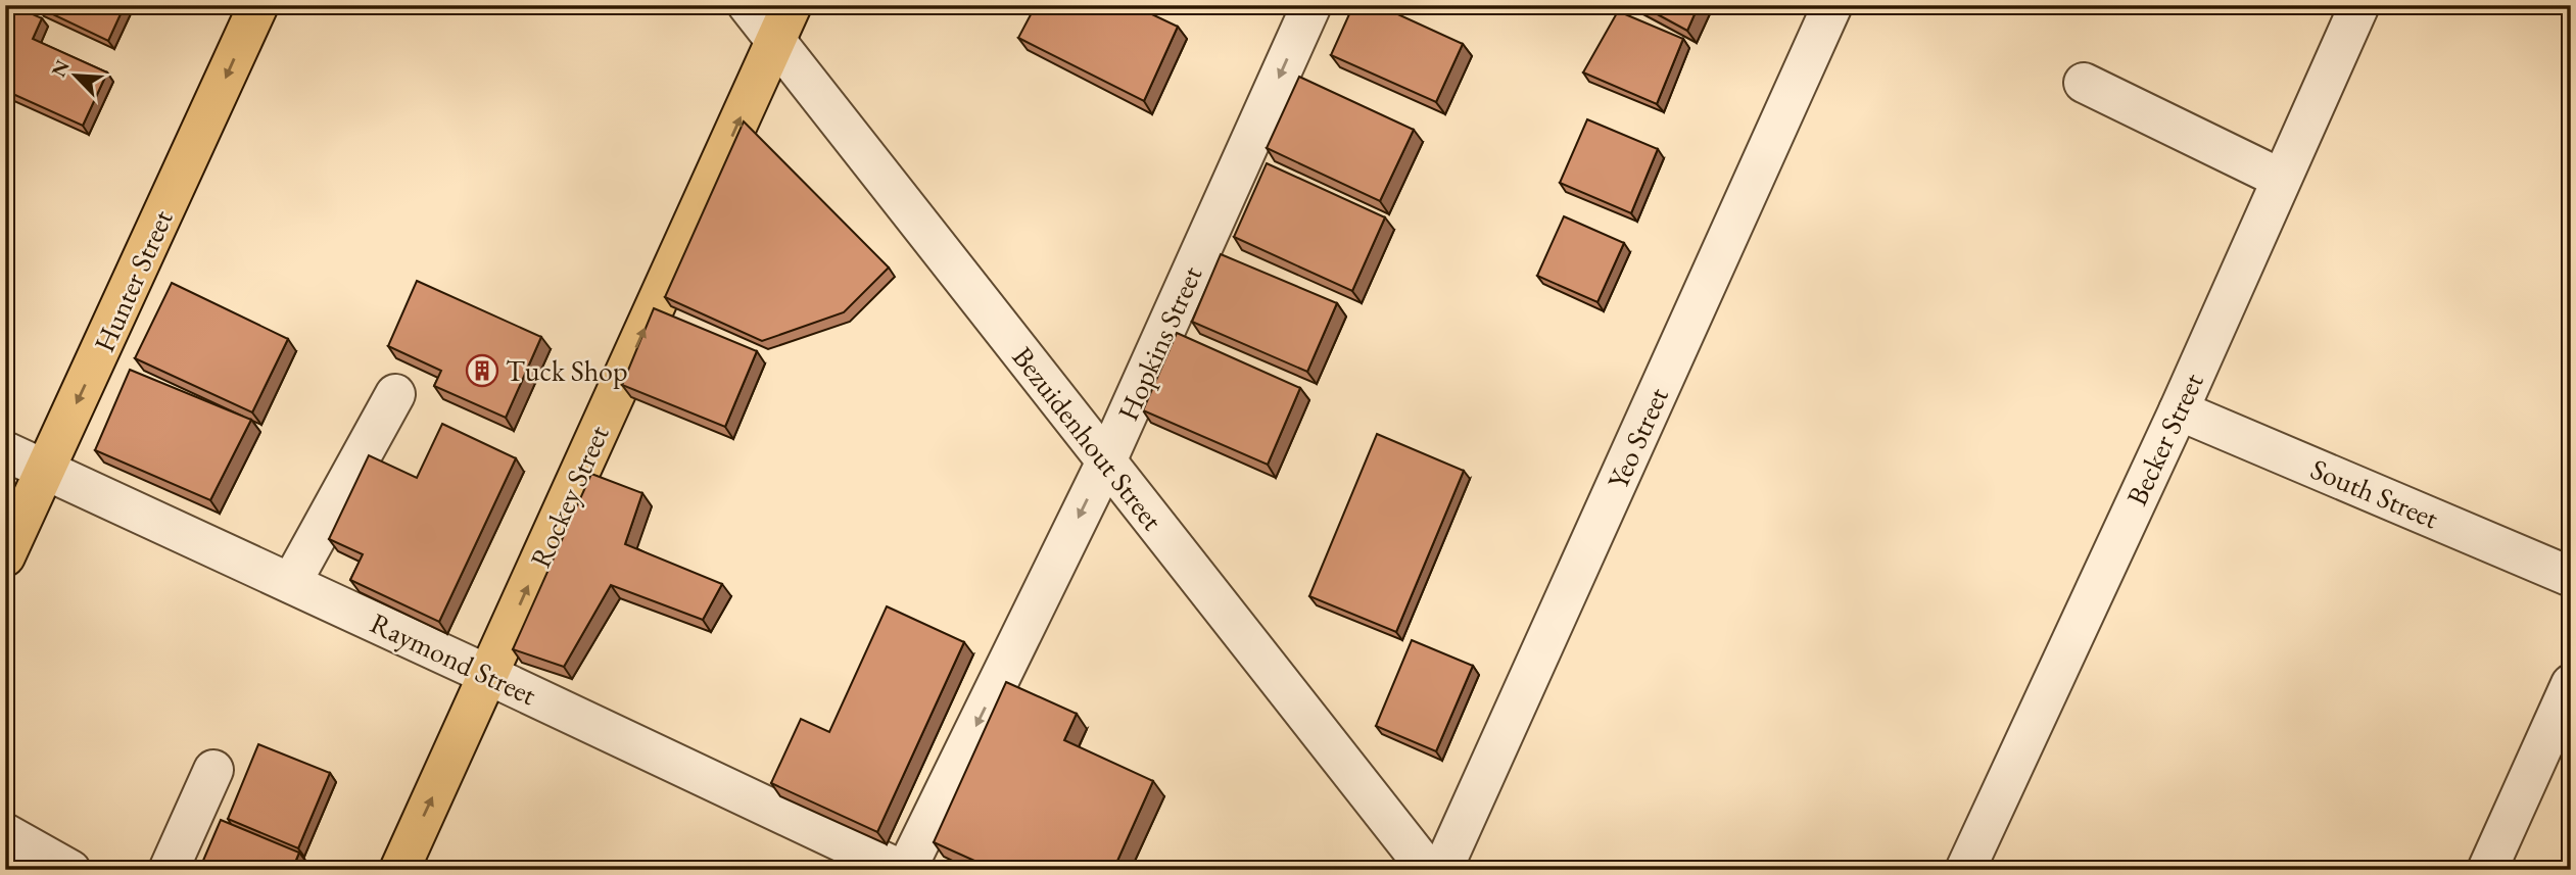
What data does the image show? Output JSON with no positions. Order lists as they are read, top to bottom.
{
  "streets": {
    "main road": ["Hunter Street", "Rockey Street"],
    "street": [
      "Hopkins Street",
      "Bezuidenhout Street",
      "Yeo Street",
      "Becker Street",
      "South Street",
      "Raymond Street"
    ]
  },
  "crossings": [
    ["Hunter Street", "Raymond Street"],
    ["Hopkins Street", "Bezuidenhout Street"],
    ["Hopkins Street", "Raymond Street"],
    ["Bezuidenhout Street", "Rockey Street"],
    ["Becker Street", "South Street"],
    ["Rockey Street", "Raymond Street"]
  ],
  "one_way": ["Hunter Street", "Hopkins Street", "Rockey Street"],
  "places": {
    "building": ["Tuck Shop"]
  },
  "north": "top left"
}
